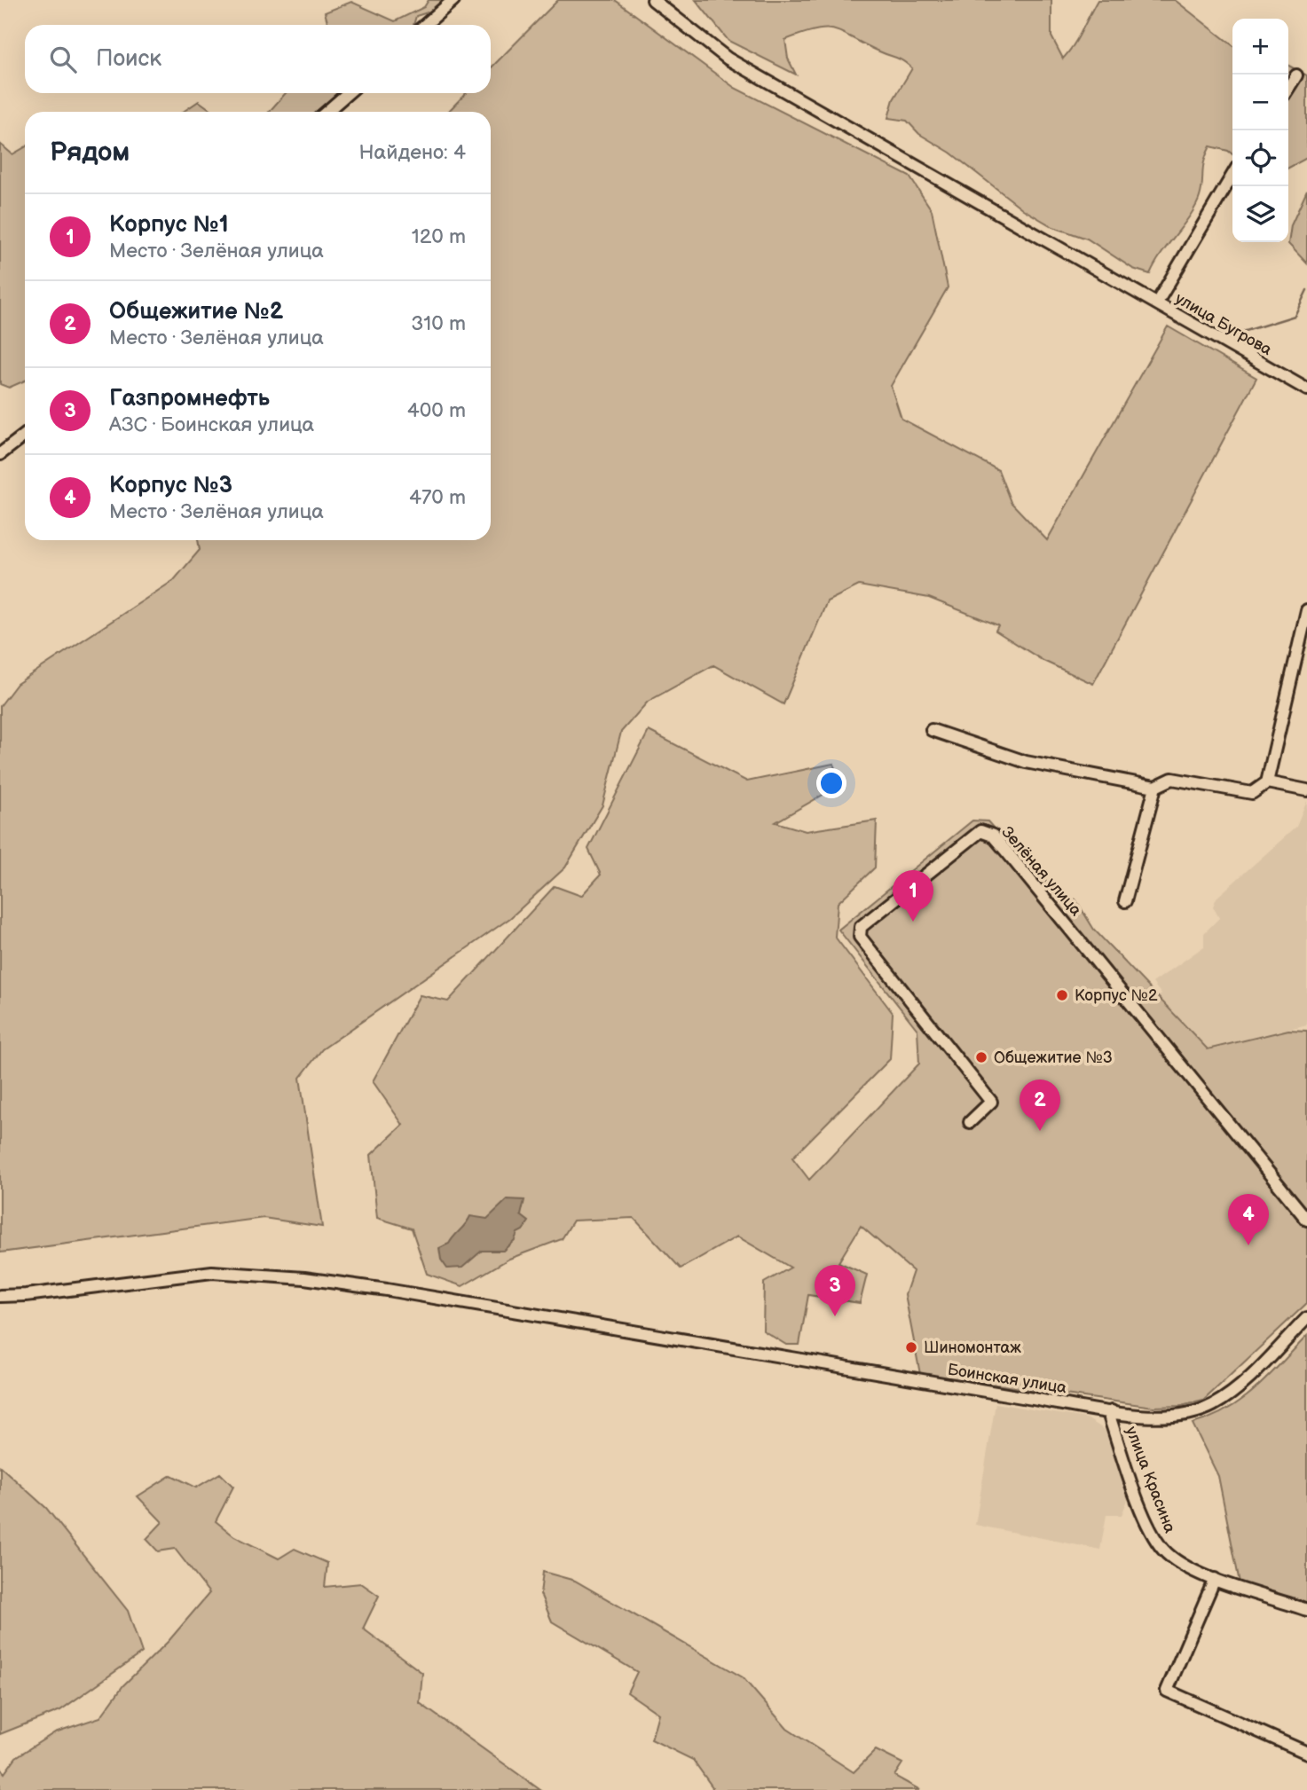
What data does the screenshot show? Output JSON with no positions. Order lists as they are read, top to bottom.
{
  "streets": {
    "street": [
      "улица Бугрова",
      "Зелёная улица",
      "Боинская улица",
      "улица Красина"
    ]
  },
  "crossings": [
    ["Боинская улица", "улица Красина"]
  ],
  "places": ["Корпус №2", "Общежитие №3", "Шиномонтаж"],
  "page": {
    "map_buttons": ["+", "−"],
    "search": "Поиск",
    "heading": ["Рядом", "Найдено: 4"],
    "list": [
      {
        "mark": "1",
        "name": "Корпус №1",
        "note": "Место · Зелёная улица",
        "value": "120 m"
      },
      {
        "mark": "2",
        "name": "Общежитие №2",
        "note": "Место · Зелёная улица",
        "value": "310 m"
      },
      {
        "mark": "3",
        "name": "Газпромнефть",
        "note": "АЗС · Боинская улица",
        "value": "400 m"
      },
      {
        "mark": "4",
        "name": "Корпус №3",
        "note": "Место · Зелёная улица",
        "value": "470 m"
      }
    ],
    "pins": [
      "1",
      "2",
      "4",
      "3"
    ]
  }
}
